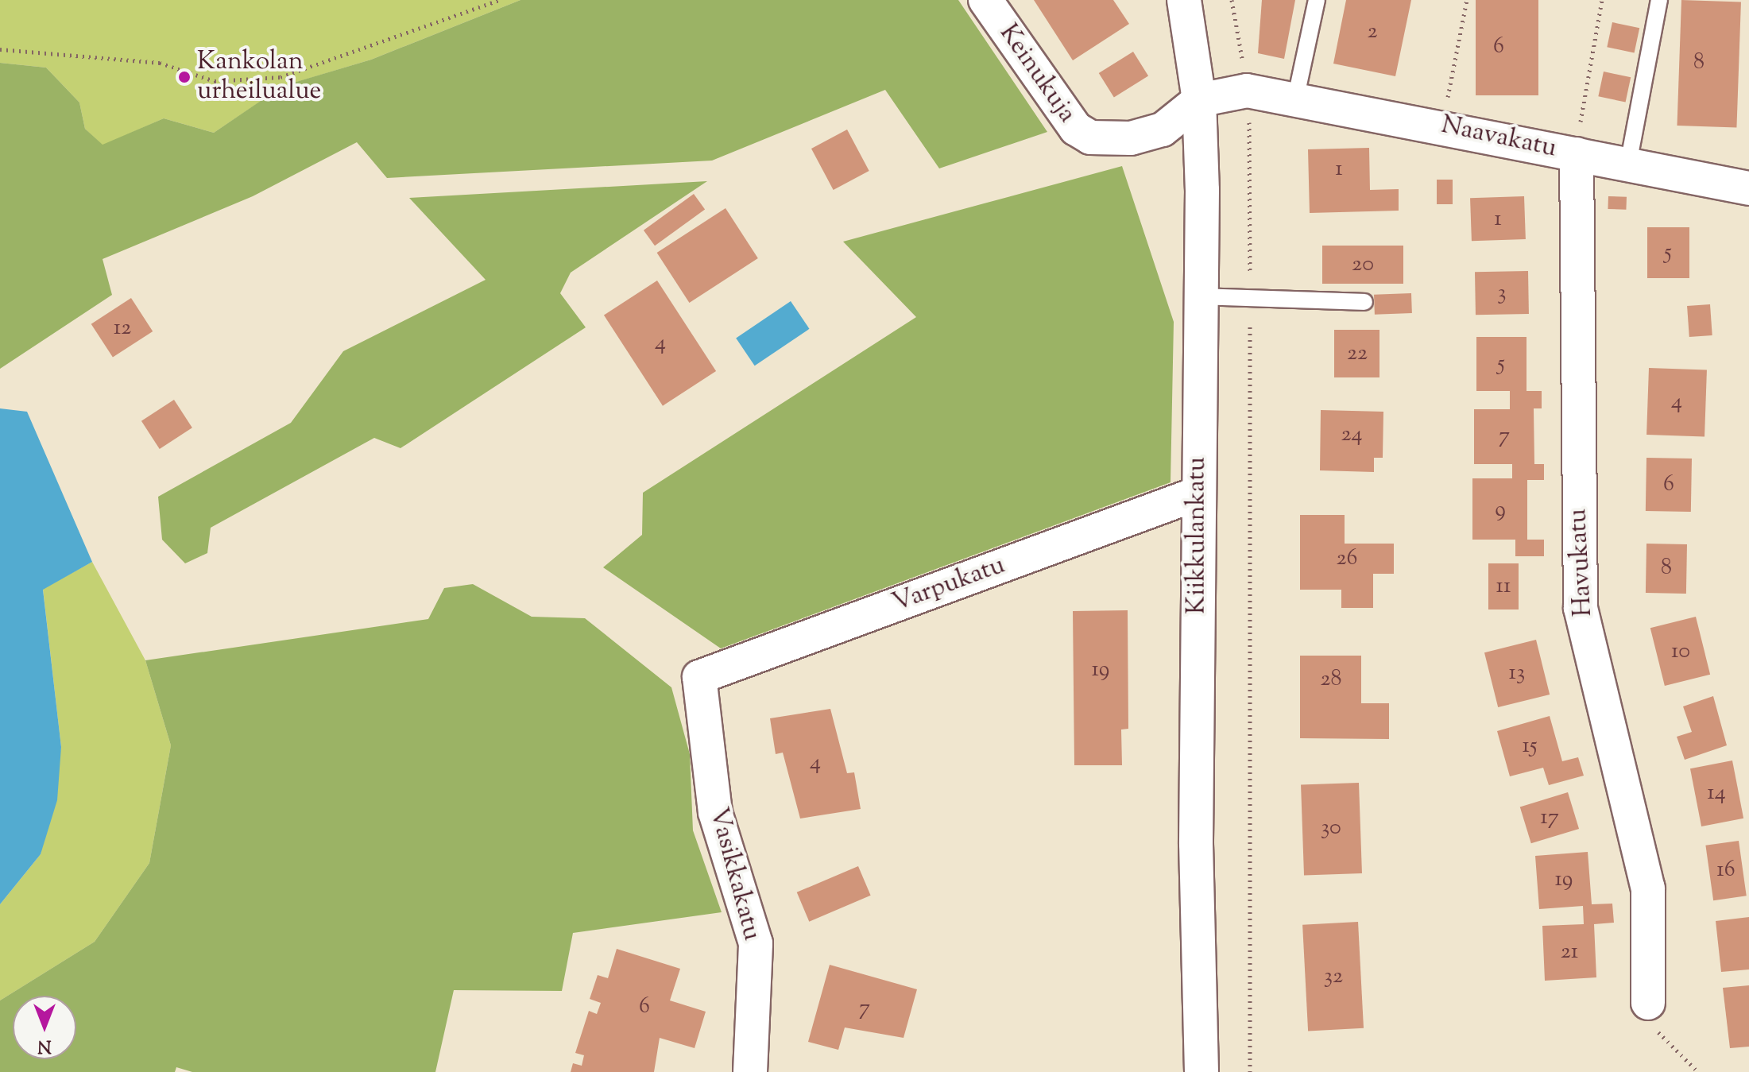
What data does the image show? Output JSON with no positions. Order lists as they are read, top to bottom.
{
  "streets": {
    "street": [
      "Keinukuja",
      "Naavakatu",
      "Kiikkulankatu",
      "Havukatu",
      "Varpukatu",
      "Vasikkakatu"
    ]
  },
  "crossings": [
    ["Keinukuja", "Naavakatu"],
    ["Keinukuja", "Kiikkulankatu"],
    ["Naavakatu", "Kiikkulankatu"],
    ["Naavakatu", "Havukatu"],
    ["Kiikkulankatu", "Varpukatu"],
    ["Varpukatu", "Vasikkakatu"]
  ],
  "places": ["Kankolan urheilualue"],
  "house_numbers": [
    "2",
    "6",
    "8",
    "1",
    "1",
    "5",
    "20",
    "3",
    "12",
    "4",
    "22",
    "5",
    "4",
    "24",
    "7",
    "6",
    "9",
    "26",
    "8",
    "11",
    "10",
    "19",
    "13",
    "28",
    "15",
    "4",
    "14",
    "17",
    "30",
    "16",
    "19",
    "21",
    "32",
    "6",
    "7"
  ],
  "north": "bottom"
}
